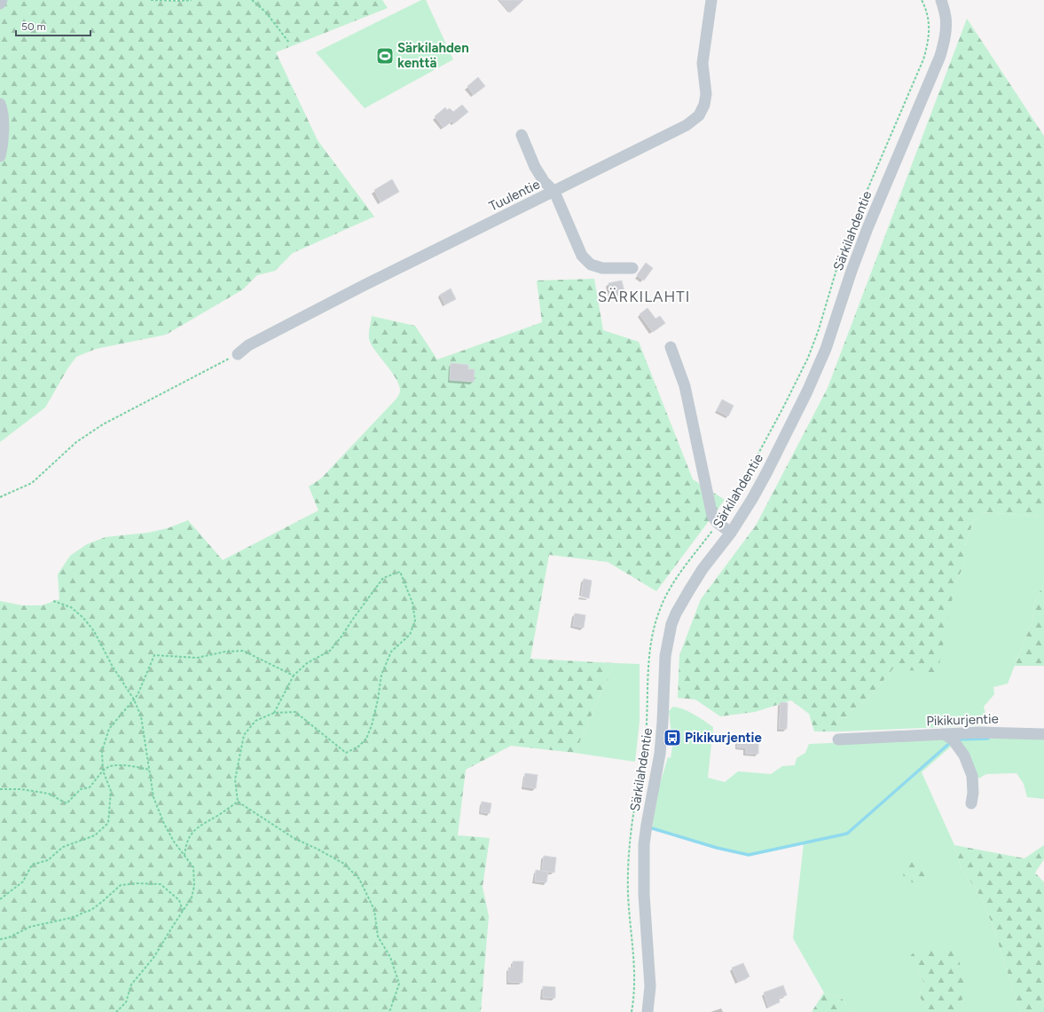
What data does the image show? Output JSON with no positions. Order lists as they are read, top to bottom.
{
  "streets": {
    "street": ["Tuulentie", "Särkilahdentie", "Pikikurjentie"]
  },
  "districts": ["SÄRKILAHTI"],
  "places": {
    "sports": ["Särkilahden kenttä"],
    "bus stop": ["Pikikurjentie"]
  },
  "scale_bar": "50 m"
}
